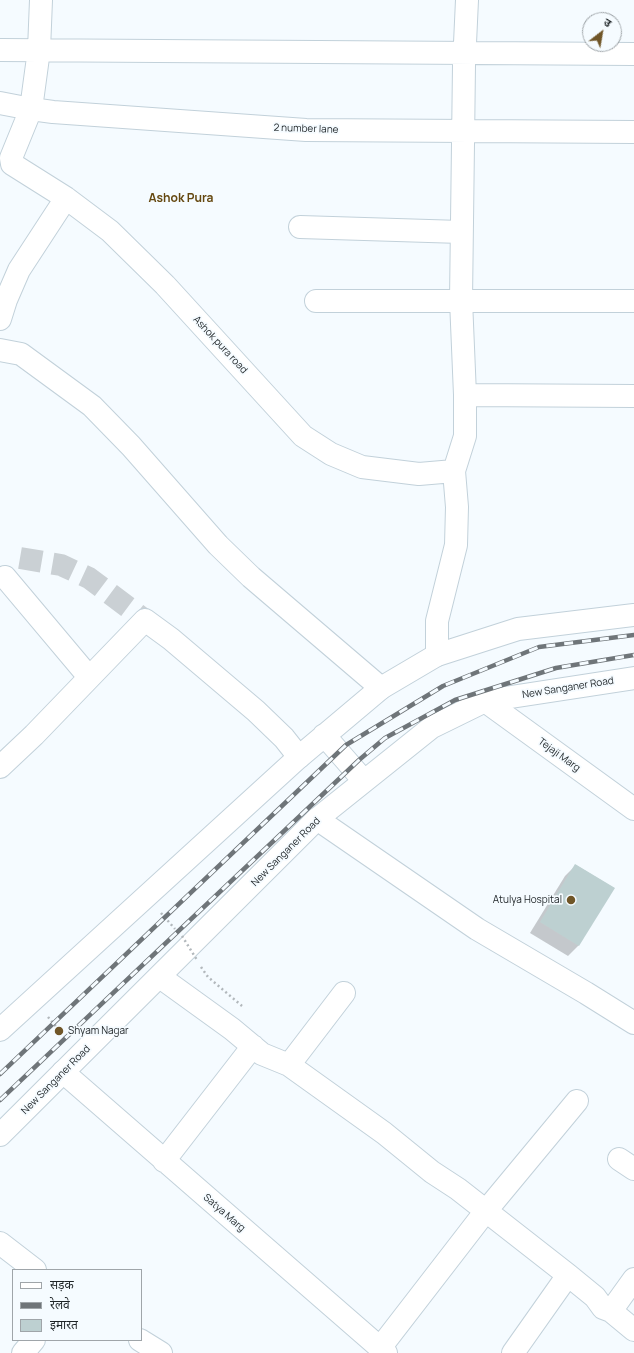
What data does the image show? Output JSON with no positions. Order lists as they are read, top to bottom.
{
  "streets": {
    "street": [
      "2 number lane",
      "Ashok pura road",
      "New Sanganer Road",
      "Tejaji Marg",
      "Satya Marg"
    ]
  },
  "crossings": [
    ["2 number lane", "Ashok pura road"],
    ["New Sanganer Road", "Tejaji Marg"],
    ["New Sanganer Road", "Satya Marg"]
  ],
  "districts": ["Ashok Pura"],
  "places": ["Atulya Hospital", "Shyam Nagar"],
  "legend": ["सड़क", "रेलवे", "इमारत"],
  "north": "top right"
}
